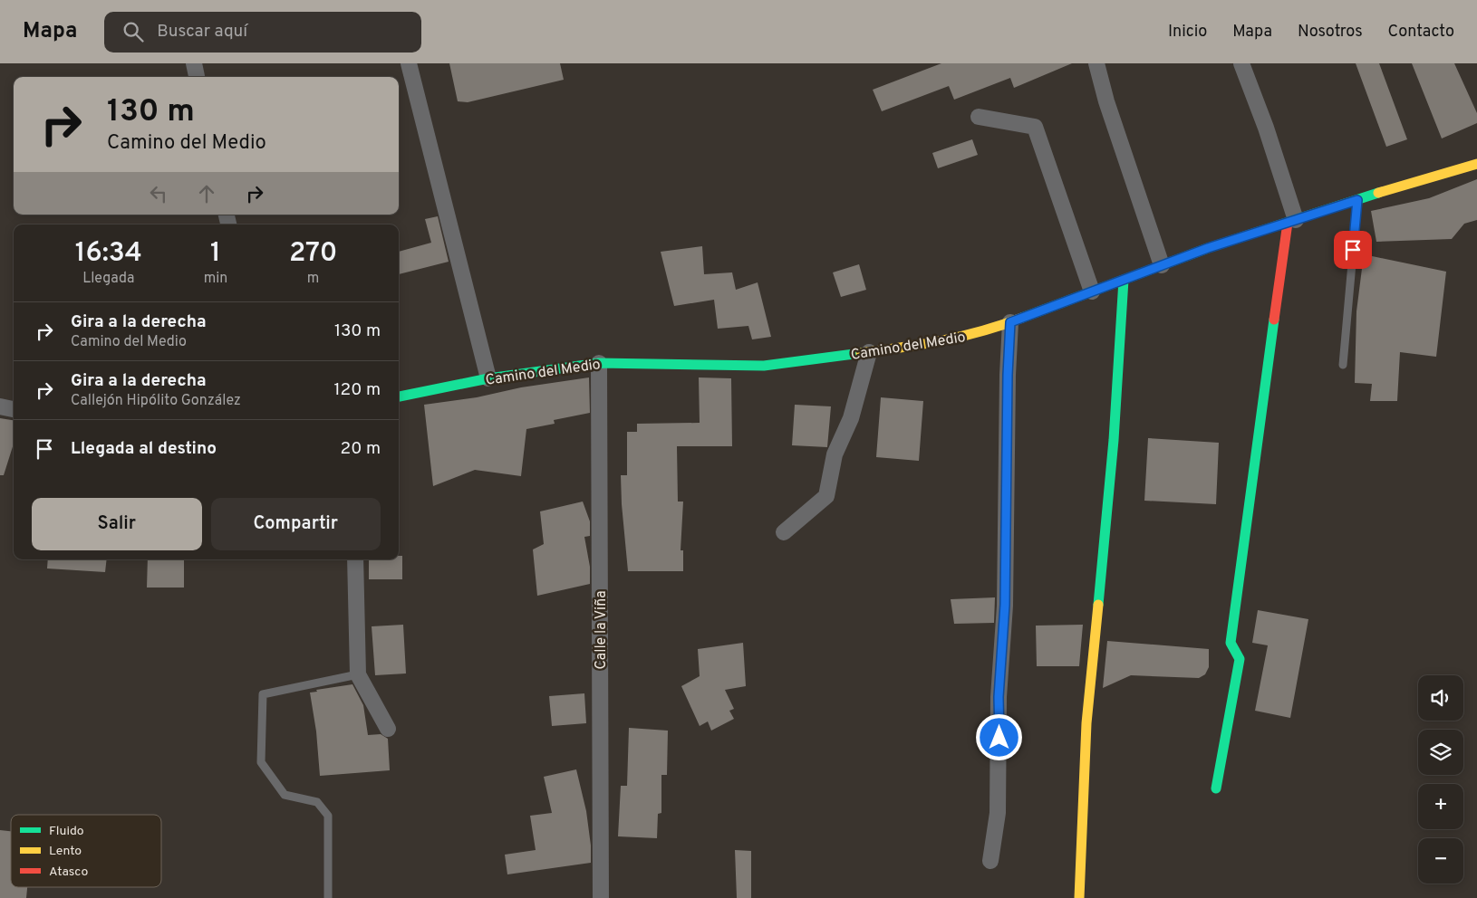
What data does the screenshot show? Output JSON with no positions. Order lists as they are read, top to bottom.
{
  "streets": {
    "street": ["Camino del Medio", "Calle la Viña"]
  },
  "crossings": [
    ["Camino del Medio", "Calle la Viña"]
  ],
  "legend": ["Fluido", "Lento", "Atasco"],
  "page": {
    "header": "Mapa",
    "search": "Buscar aquí",
    "nav": [
      "Inicio",
      "Mapa",
      "Nosotros",
      "Contacto"
    ],
    "turn": ["130 m", "Camino del Medio"],
    "eta": [
      "16:34",
      "Llegada",
      "1",
      "min",
      "270",
      "m"
    ],
    "list": [
      {
        "name": "Gira a la derecha",
        "note": "Camino del Medio",
        "value": "130 m"
      },
      {
        "name": "Gira a la derecha",
        "note": "Callejón Hipólito González",
        "value": "120 m"
      },
      {
        "name": "Llegada al destino",
        "value": "20 m"
      }
    ],
    "buttons": ["Salir", "Compartir"],
    "map_buttons": ["+", "−"]
  }
}
